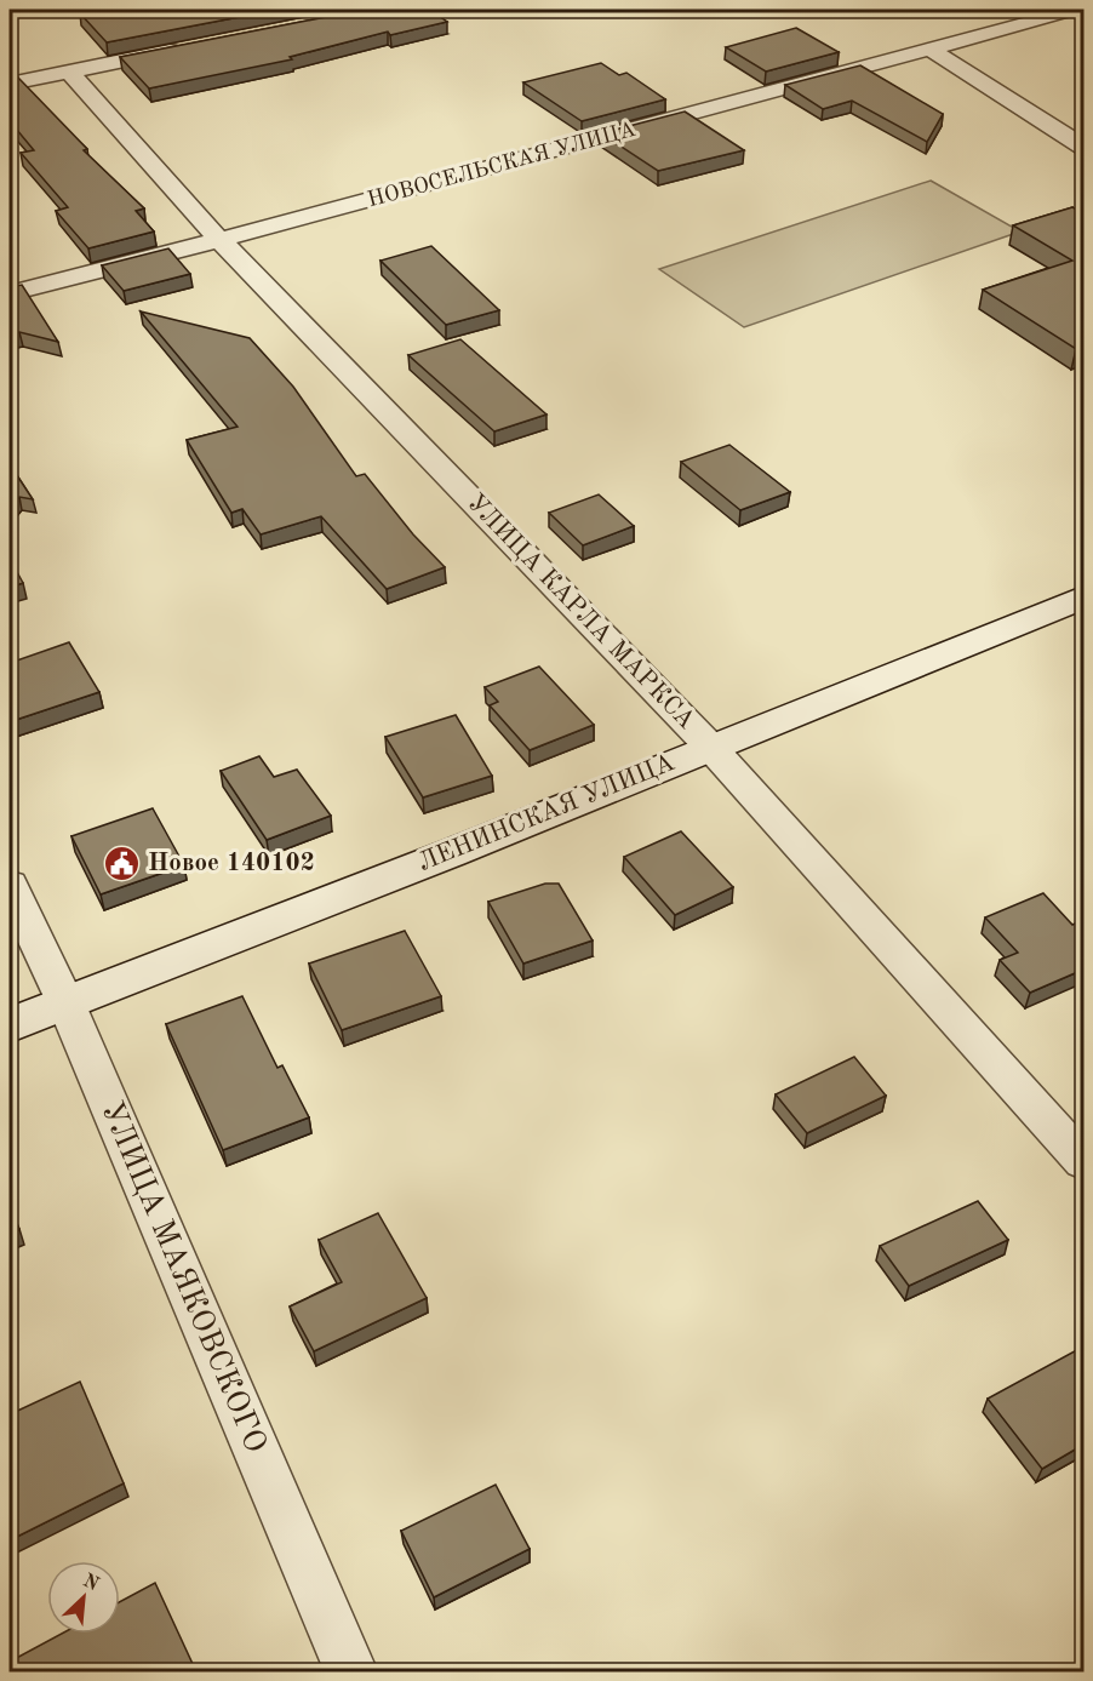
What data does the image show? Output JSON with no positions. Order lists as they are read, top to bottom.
{
  "streets": {
    "street": [
      "НОВОСЕЛЬСКАЯ УЛИЦА",
      "УЛИЦА КАРЛА МАРКСА",
      "ЛЕНИНСКАЯ УЛИЦА",
      "УЛИЦА МАЯКОВСКОГО"
    ]
  },
  "crossings": [
    ["НОВОСЕЛЬСКАЯ УЛИЦА", "УЛИЦА КАРЛА МАРКСА"],
    ["УЛИЦА КАРЛА МАРКСА", "ЛЕНИНСКАЯ УЛИЦА"],
    ["ЛЕНИНСКАЯ УЛИЦА", "УЛИЦА МАЯКОВСКОГО"]
  ],
  "places": {
    "public building": ["Новое 140102"]
  },
  "north": "top right"
}
